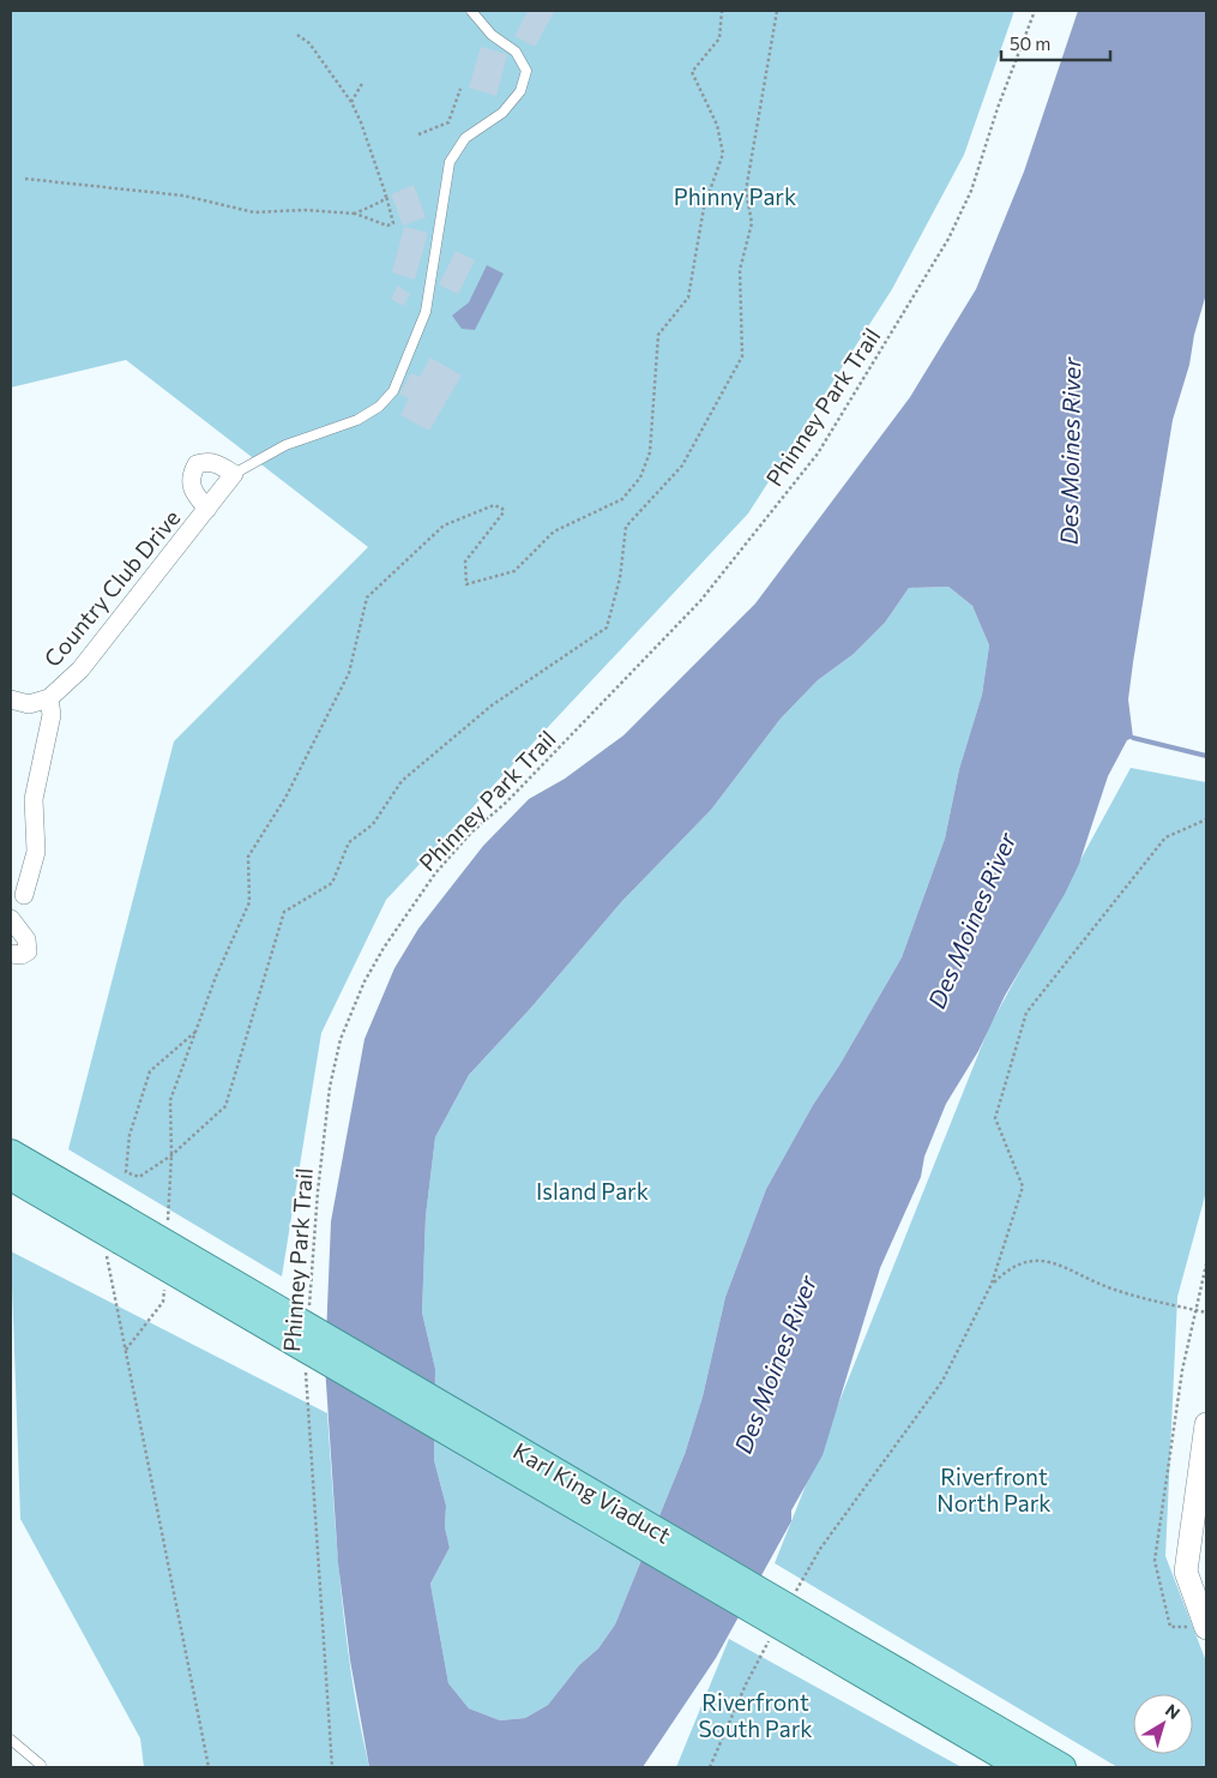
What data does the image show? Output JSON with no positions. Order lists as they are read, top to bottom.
{
  "streets": {
    "main road": ["Karl King Viaduct"],
    "street": ["Country Club Drive"],
    "path": ["Phinney Park Trail"]
  },
  "water": ["Des Moines River"],
  "parks": [
    "Phinny Park",
    "Island Park",
    "Riverfront North Park",
    "Riverfront South Park"
  ],
  "scale_bar": "50 m",
  "north": "top right"
}
